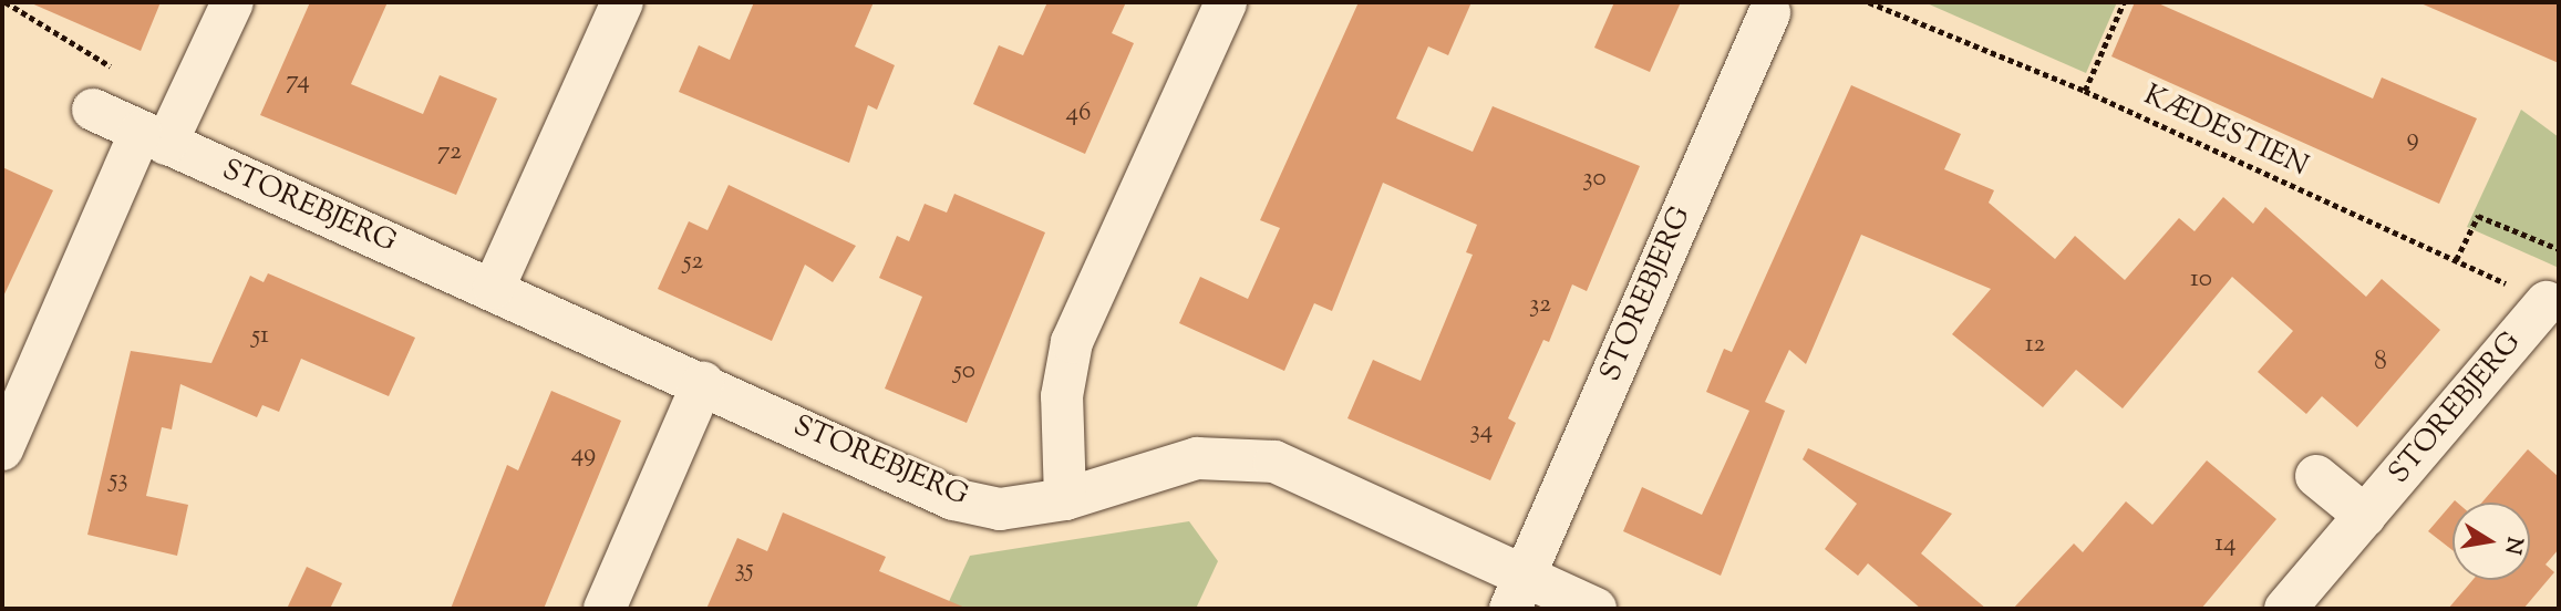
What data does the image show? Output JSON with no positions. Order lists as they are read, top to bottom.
{
  "streets": {
    "street": ["STOREBJERG"],
    "path": ["KÆDESTIEN"]
  },
  "crossings": [
    ["KÆDESTIEN", "STOREBJERG"]
  ],
  "house_numbers": [
    "74",
    "46",
    "9",
    "72",
    "30",
    "52",
    "10",
    "32",
    "51",
    "12",
    "8",
    "50",
    "34",
    "49",
    "53",
    "14",
    "35"
  ],
  "north": "right"
}
